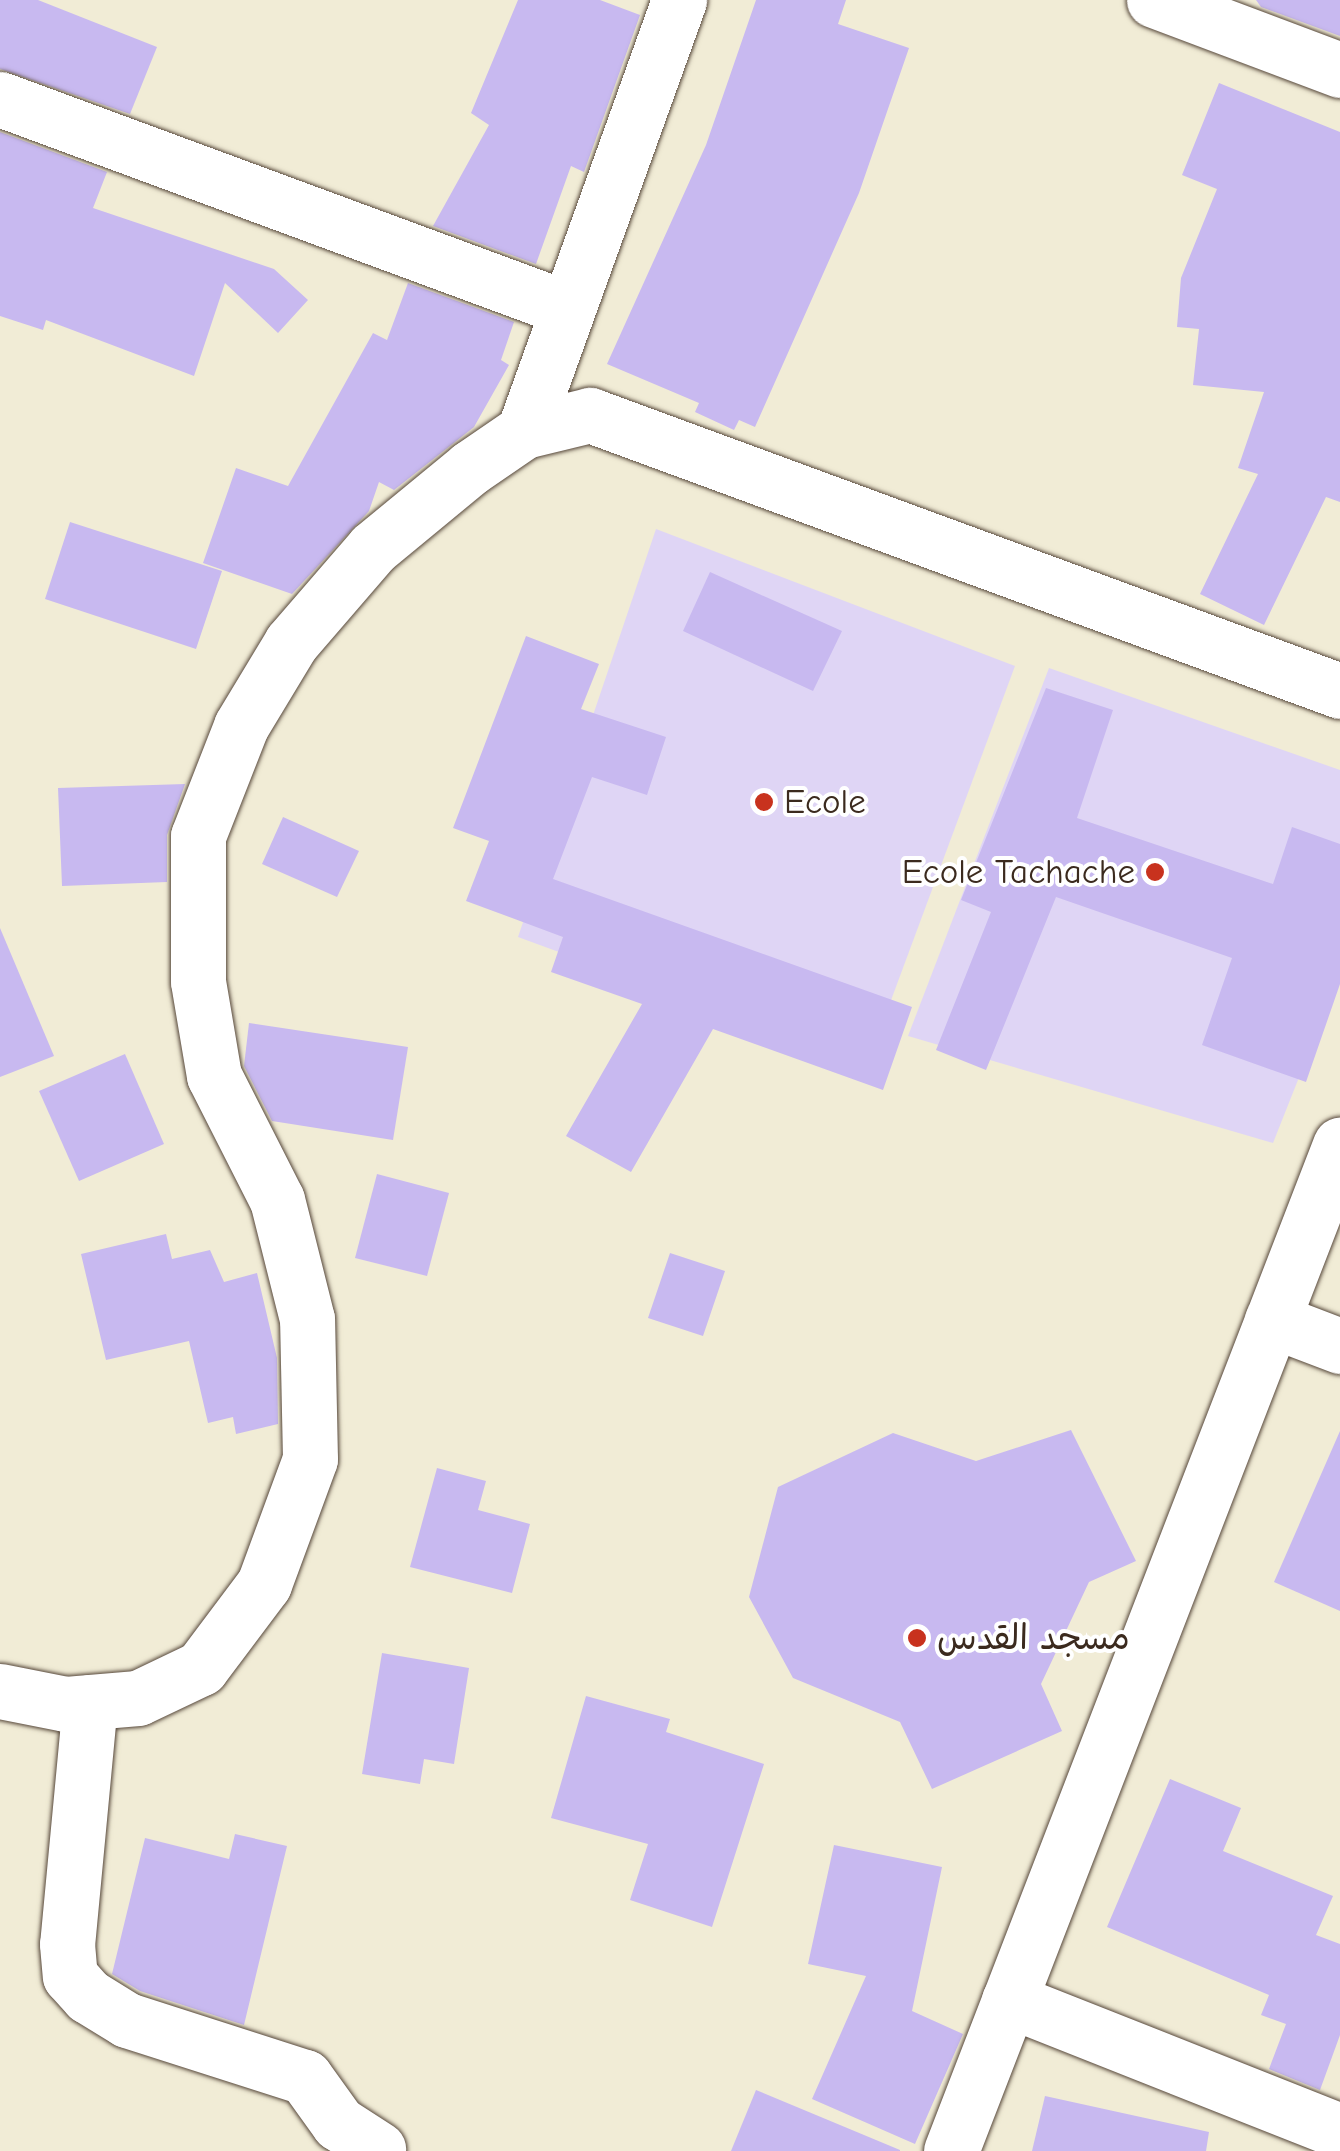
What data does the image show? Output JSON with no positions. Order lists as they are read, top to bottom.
{
  "places": ["Ecole", "Ecole Tachache", "مسجد القدس"]
}
